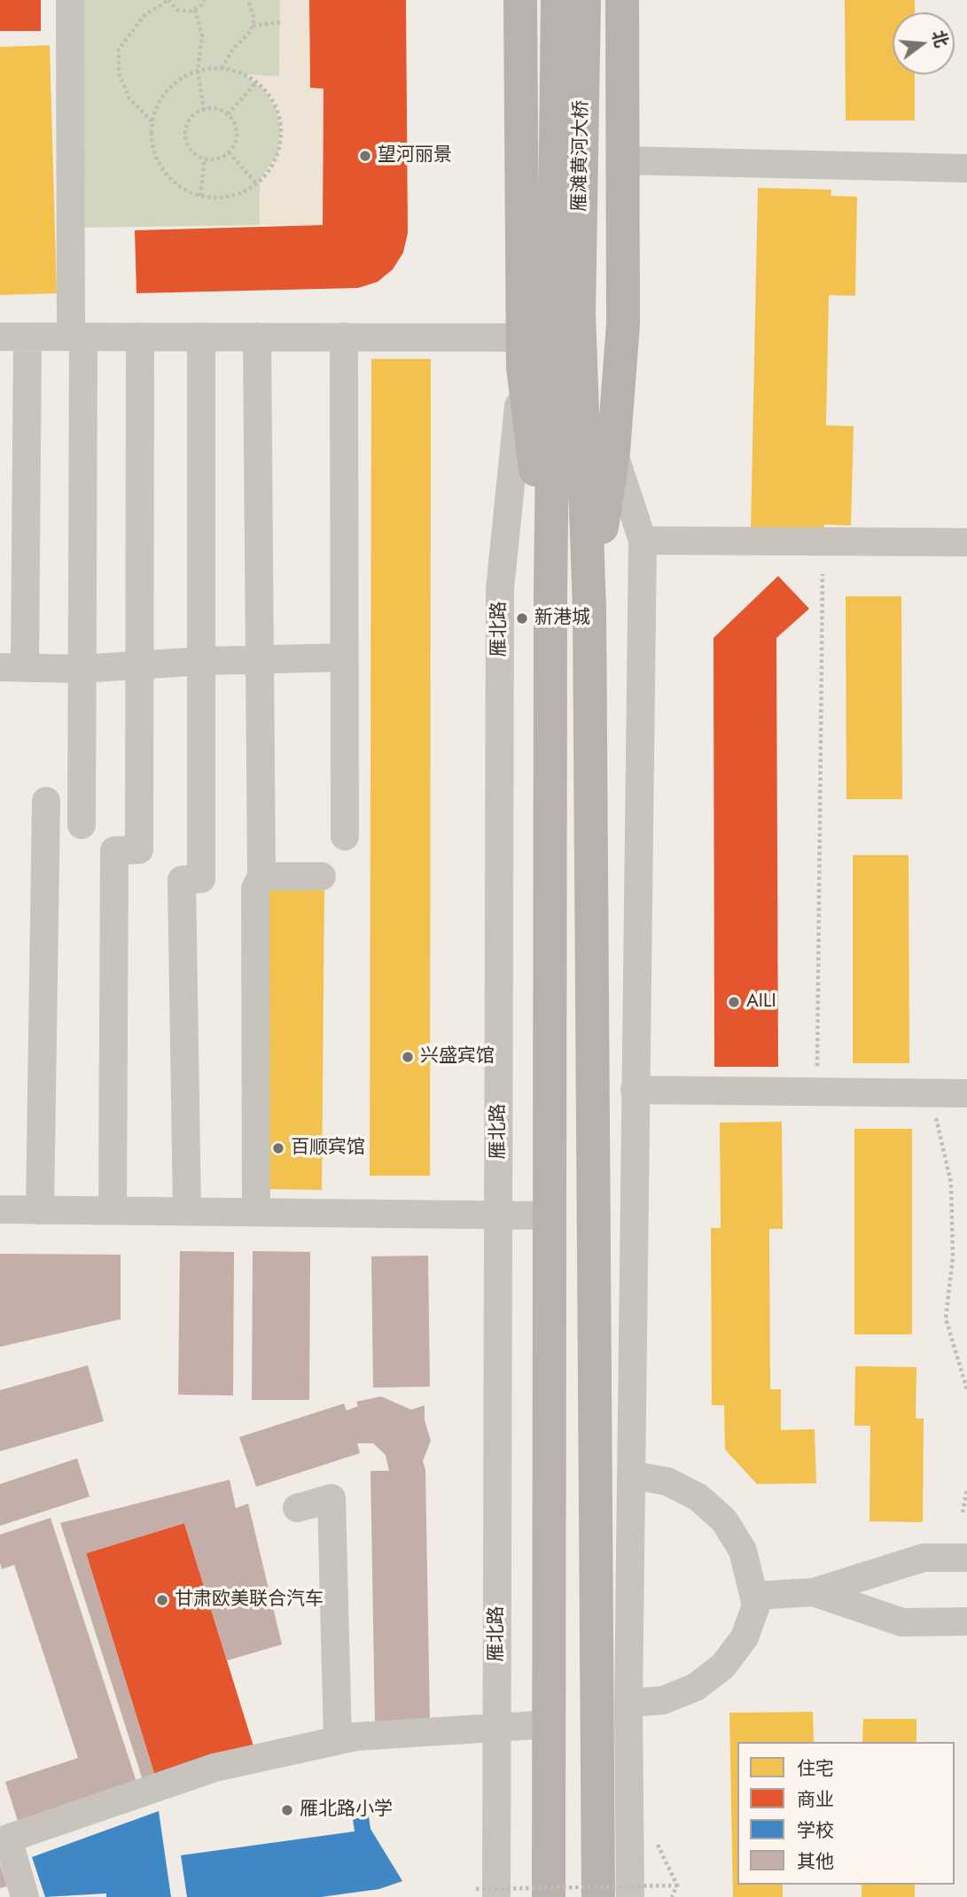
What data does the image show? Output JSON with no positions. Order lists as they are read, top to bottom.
{
  "streets": {
    "main road": ["雁滩黄河大桥"],
    "street": ["雁北路"]
  },
  "places": [
    "望河丽景",
    "新港城",
    "AILI",
    "兴盛宾馆",
    "百顺宾馆",
    "甘肃欧美联合汽车",
    "雁北路小学"
  ],
  "legend": [
    "住宅",
    "商业",
    "学校",
    "其他"
  ],
  "north": "right"
}
